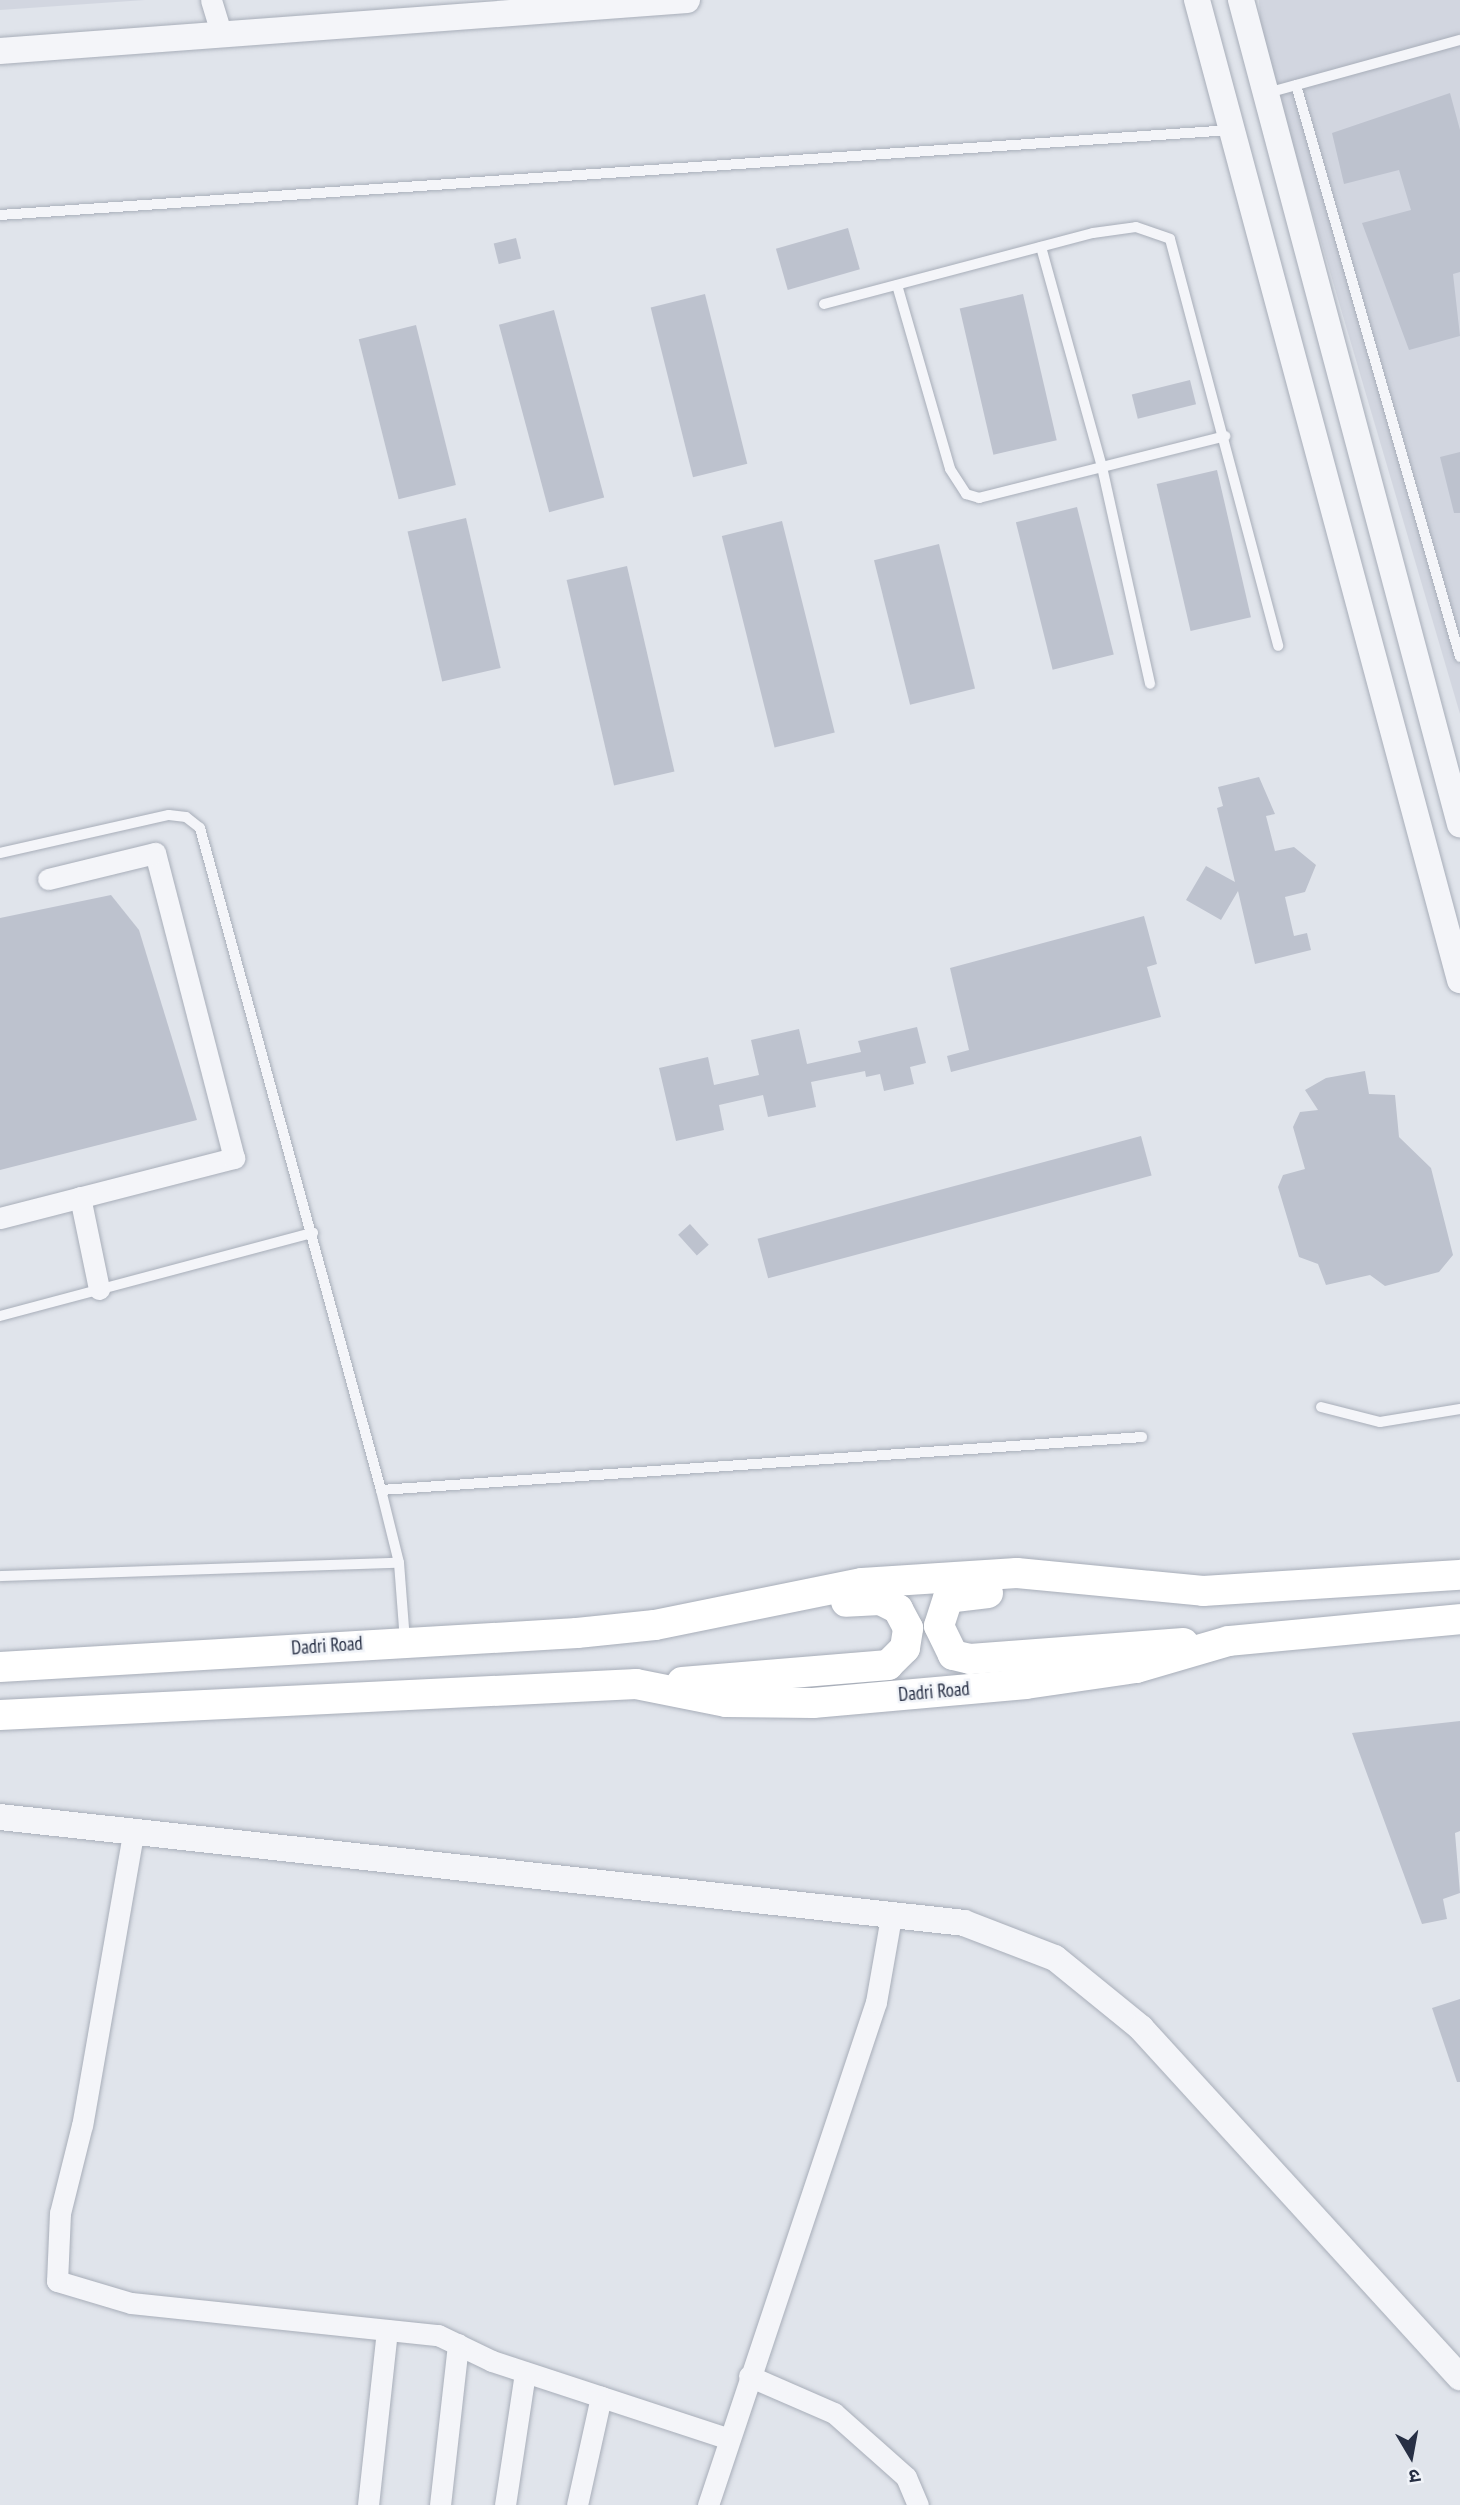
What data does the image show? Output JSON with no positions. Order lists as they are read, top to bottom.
{
  "streets": {
    "main road": ["Dadri Road"]
  },
  "north": "bottom"
}
